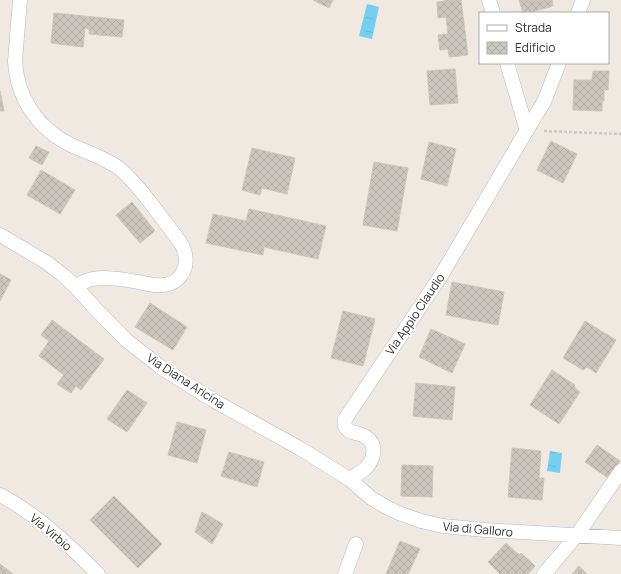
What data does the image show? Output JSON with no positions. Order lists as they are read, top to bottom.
{
  "streets": {
    "street": [
      "Via Appio Claudio",
      "Via Diana Aricina",
      "Via di Galloro",
      "Via Virbio"
    ]
  },
  "crossings": [
    ["Via Appio Claudio", "Via Diana Aricina"],
    ["Via Appio Claudio", "Via di Galloro"],
    ["Via Diana Aricina", "Via di Galloro"]
  ],
  "legend": ["Strada", "Edificio"]
}
